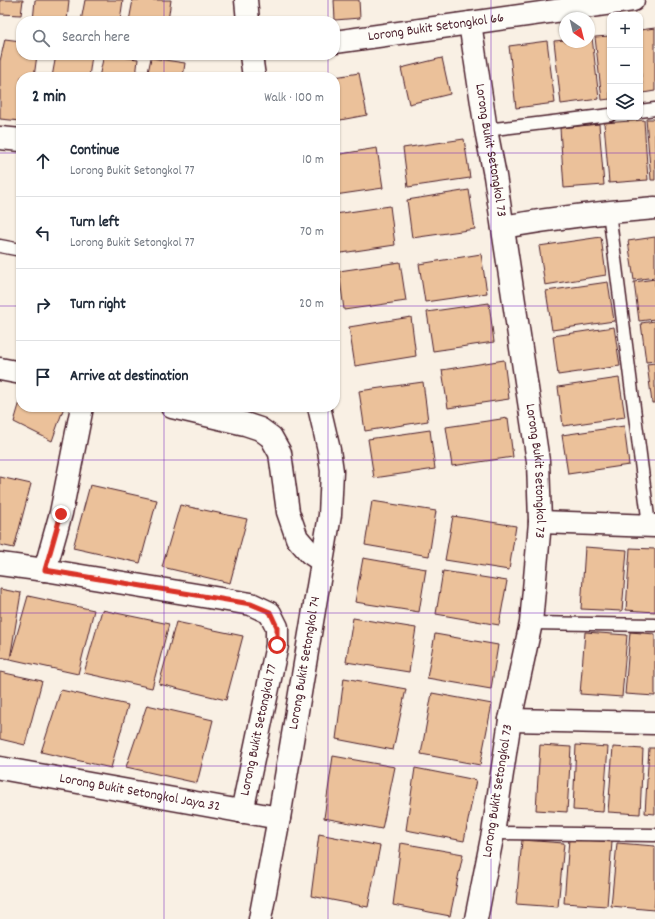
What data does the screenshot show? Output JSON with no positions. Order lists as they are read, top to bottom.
{
  "streets": {
    "street": [
      "Lorong Bukit Setongkol 66",
      "Lorong Bukit Setongkol 73",
      "Lorong Bukit Setongkol 74",
      "Lorong Bukit Setongkol 77",
      "Lorong Bukit Setongkol Jaya 32"
    ]
  },
  "crossings": [
    ["Lorong Bukit Setongkol 66", "Lorong Bukit Setongkol 73"],
    ["Lorong Bukit Setongkol 74", "Lorong Bukit Setongkol Jaya 32"],
    ["Lorong Bukit Setongkol 77", "Lorong Bukit Setongkol Jaya 32"]
  ],
  "north": "bottom right",
  "page": {
    "map_buttons": ["+", "−"],
    "search": "Search here",
    "heading": ["2 min", "Walk · 100 m"],
    "list": [
      ["Continue", "Lorong Bukit Setongkol 77", "10 m"],
      ["Turn left", "Lorong Bukit Setongkol 77", "70 m"],
      ["Turn right", "20 m"],
      "Arrive at destination"
    ]
  }
}
